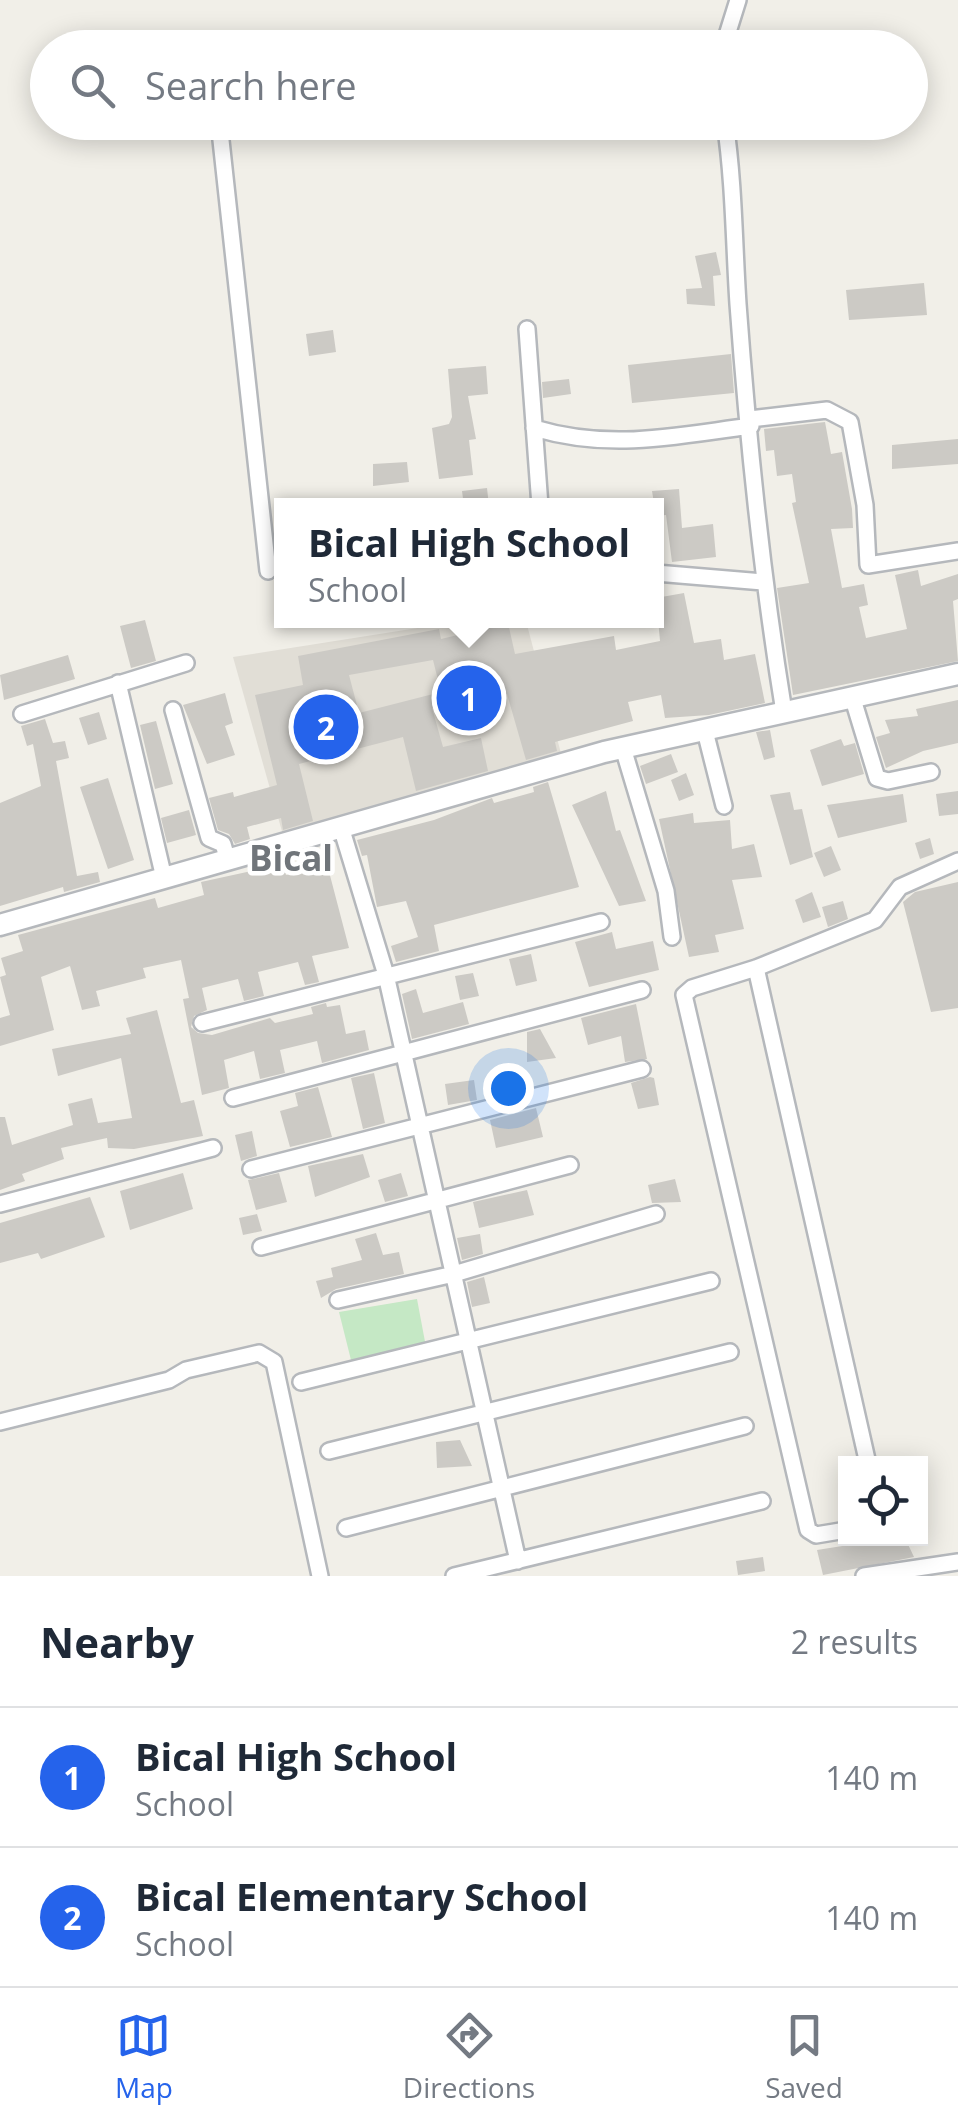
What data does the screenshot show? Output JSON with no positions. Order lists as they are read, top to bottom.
{
  "districts": ["Bical"],
  "page": {
    "search": "Search here",
    "popup": ["Bical High School", "School"],
    "pins": ["1", "2"],
    "heading": ["Nearby", "2 results"],
    "list": [
      {
        "mark": "1",
        "name": "Bical High School",
        "note": "School",
        "value": "140 m"
      },
      {
        "mark": "2",
        "name": "Bical Elementary School",
        "note": "School",
        "value": "140 m"
      }
    ],
    "nav": ["Map", "Directions", "Saved"]
  }
}
